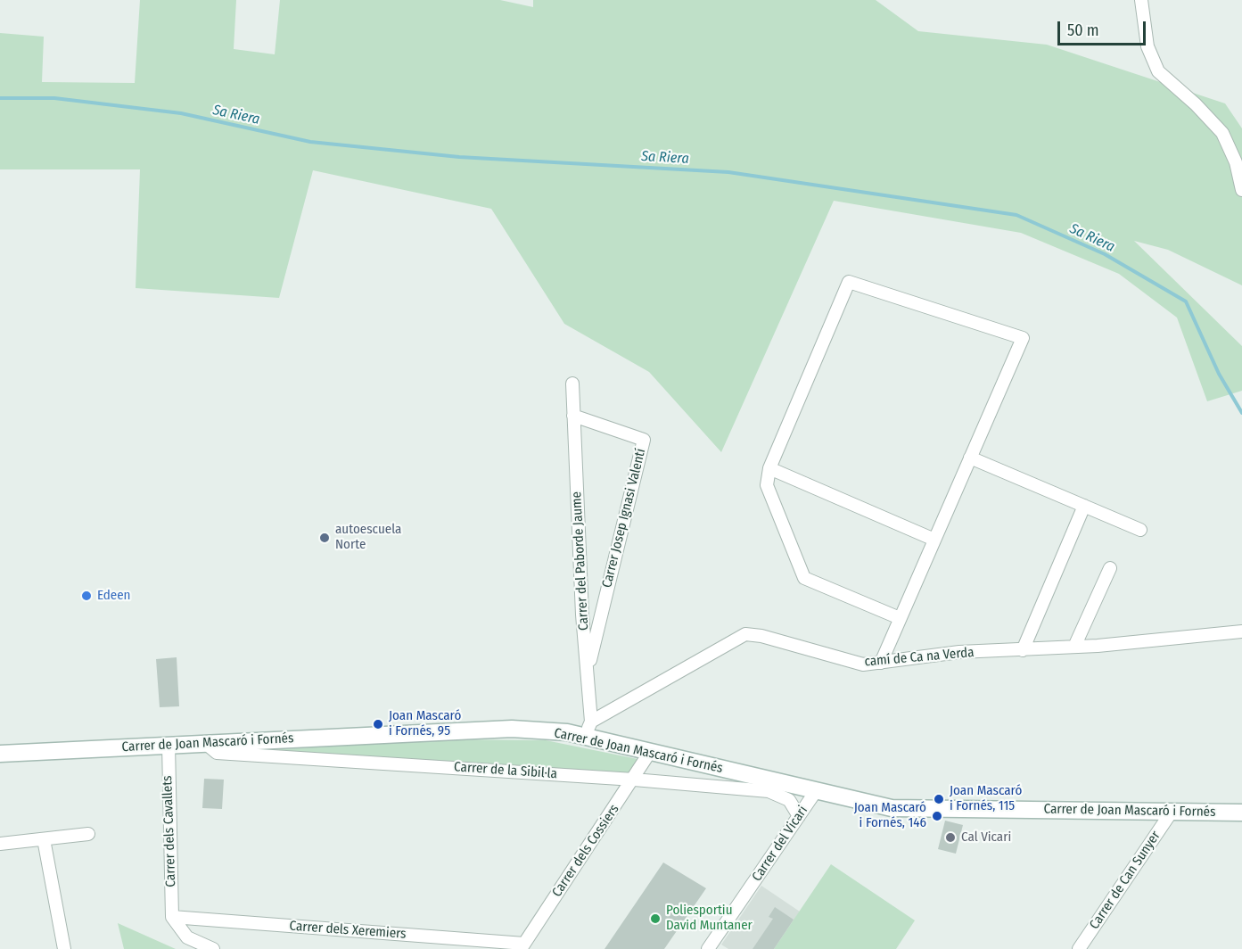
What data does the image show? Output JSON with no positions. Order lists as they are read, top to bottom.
{
  "streets": {
    "street": [
      "Carrer Josep Ignasi Valentí",
      "Carrer del Paborde Jaume",
      "camí de Ca na Verda",
      "Carrer de Joan Mascaró i Fornés",
      "Carrer de la Sibil·la",
      "Carrer dels Cavallets",
      "Carrer del Vicari",
      "Carrer dels Cossiers",
      "Carrer de Can Sunyer",
      "Carrer dels Xeremiers"
    ]
  },
  "crossings": [
    ["Carrer Josep Ignasi Valentí", "Carrer del Paborde Jaume"],
    ["Carrer del Paborde Jaume", "camí de Ca na Verda"],
    ["Carrer del Paborde Jaume", "Carrer de Joan Mascaró i Fornés"],
    ["Carrer de Joan Mascaró i Fornés", "Carrer de la Sibil·la"],
    ["Carrer de Joan Mascaró i Fornés", "Carrer dels Cavallets"],
    ["Carrer de Joan Mascaró i Fornés", "Carrer del Vicari"],
    ["Carrer de Joan Mascaró i Fornés", "Carrer dels Cossiers"],
    ["Carrer de Joan Mascaró i Fornés", "Carrer de Can Sunyer"],
    ["Carrer de la Sibil·la", "Carrer del Vicari"],
    ["Carrer de la Sibil·la", "Carrer dels Cossiers"],
    ["Carrer dels Cavallets", "Carrer dels Xeremiers"],
    ["Carrer dels Cossiers", "Carrer dels Xeremiers"]
  ],
  "water": ["Sa Riera"],
  "places": [
    "autoescuela Norte",
    "Edeen",
    "Joan Mascaró i Fornés, 95",
    "Joan Mascaró i Fornés, 115",
    "Joan Mascaró i Fornés, 146",
    "Cal Vicari",
    "Poliesportiu David Muntaner"
  ],
  "scale_bar": "50 m"
}
